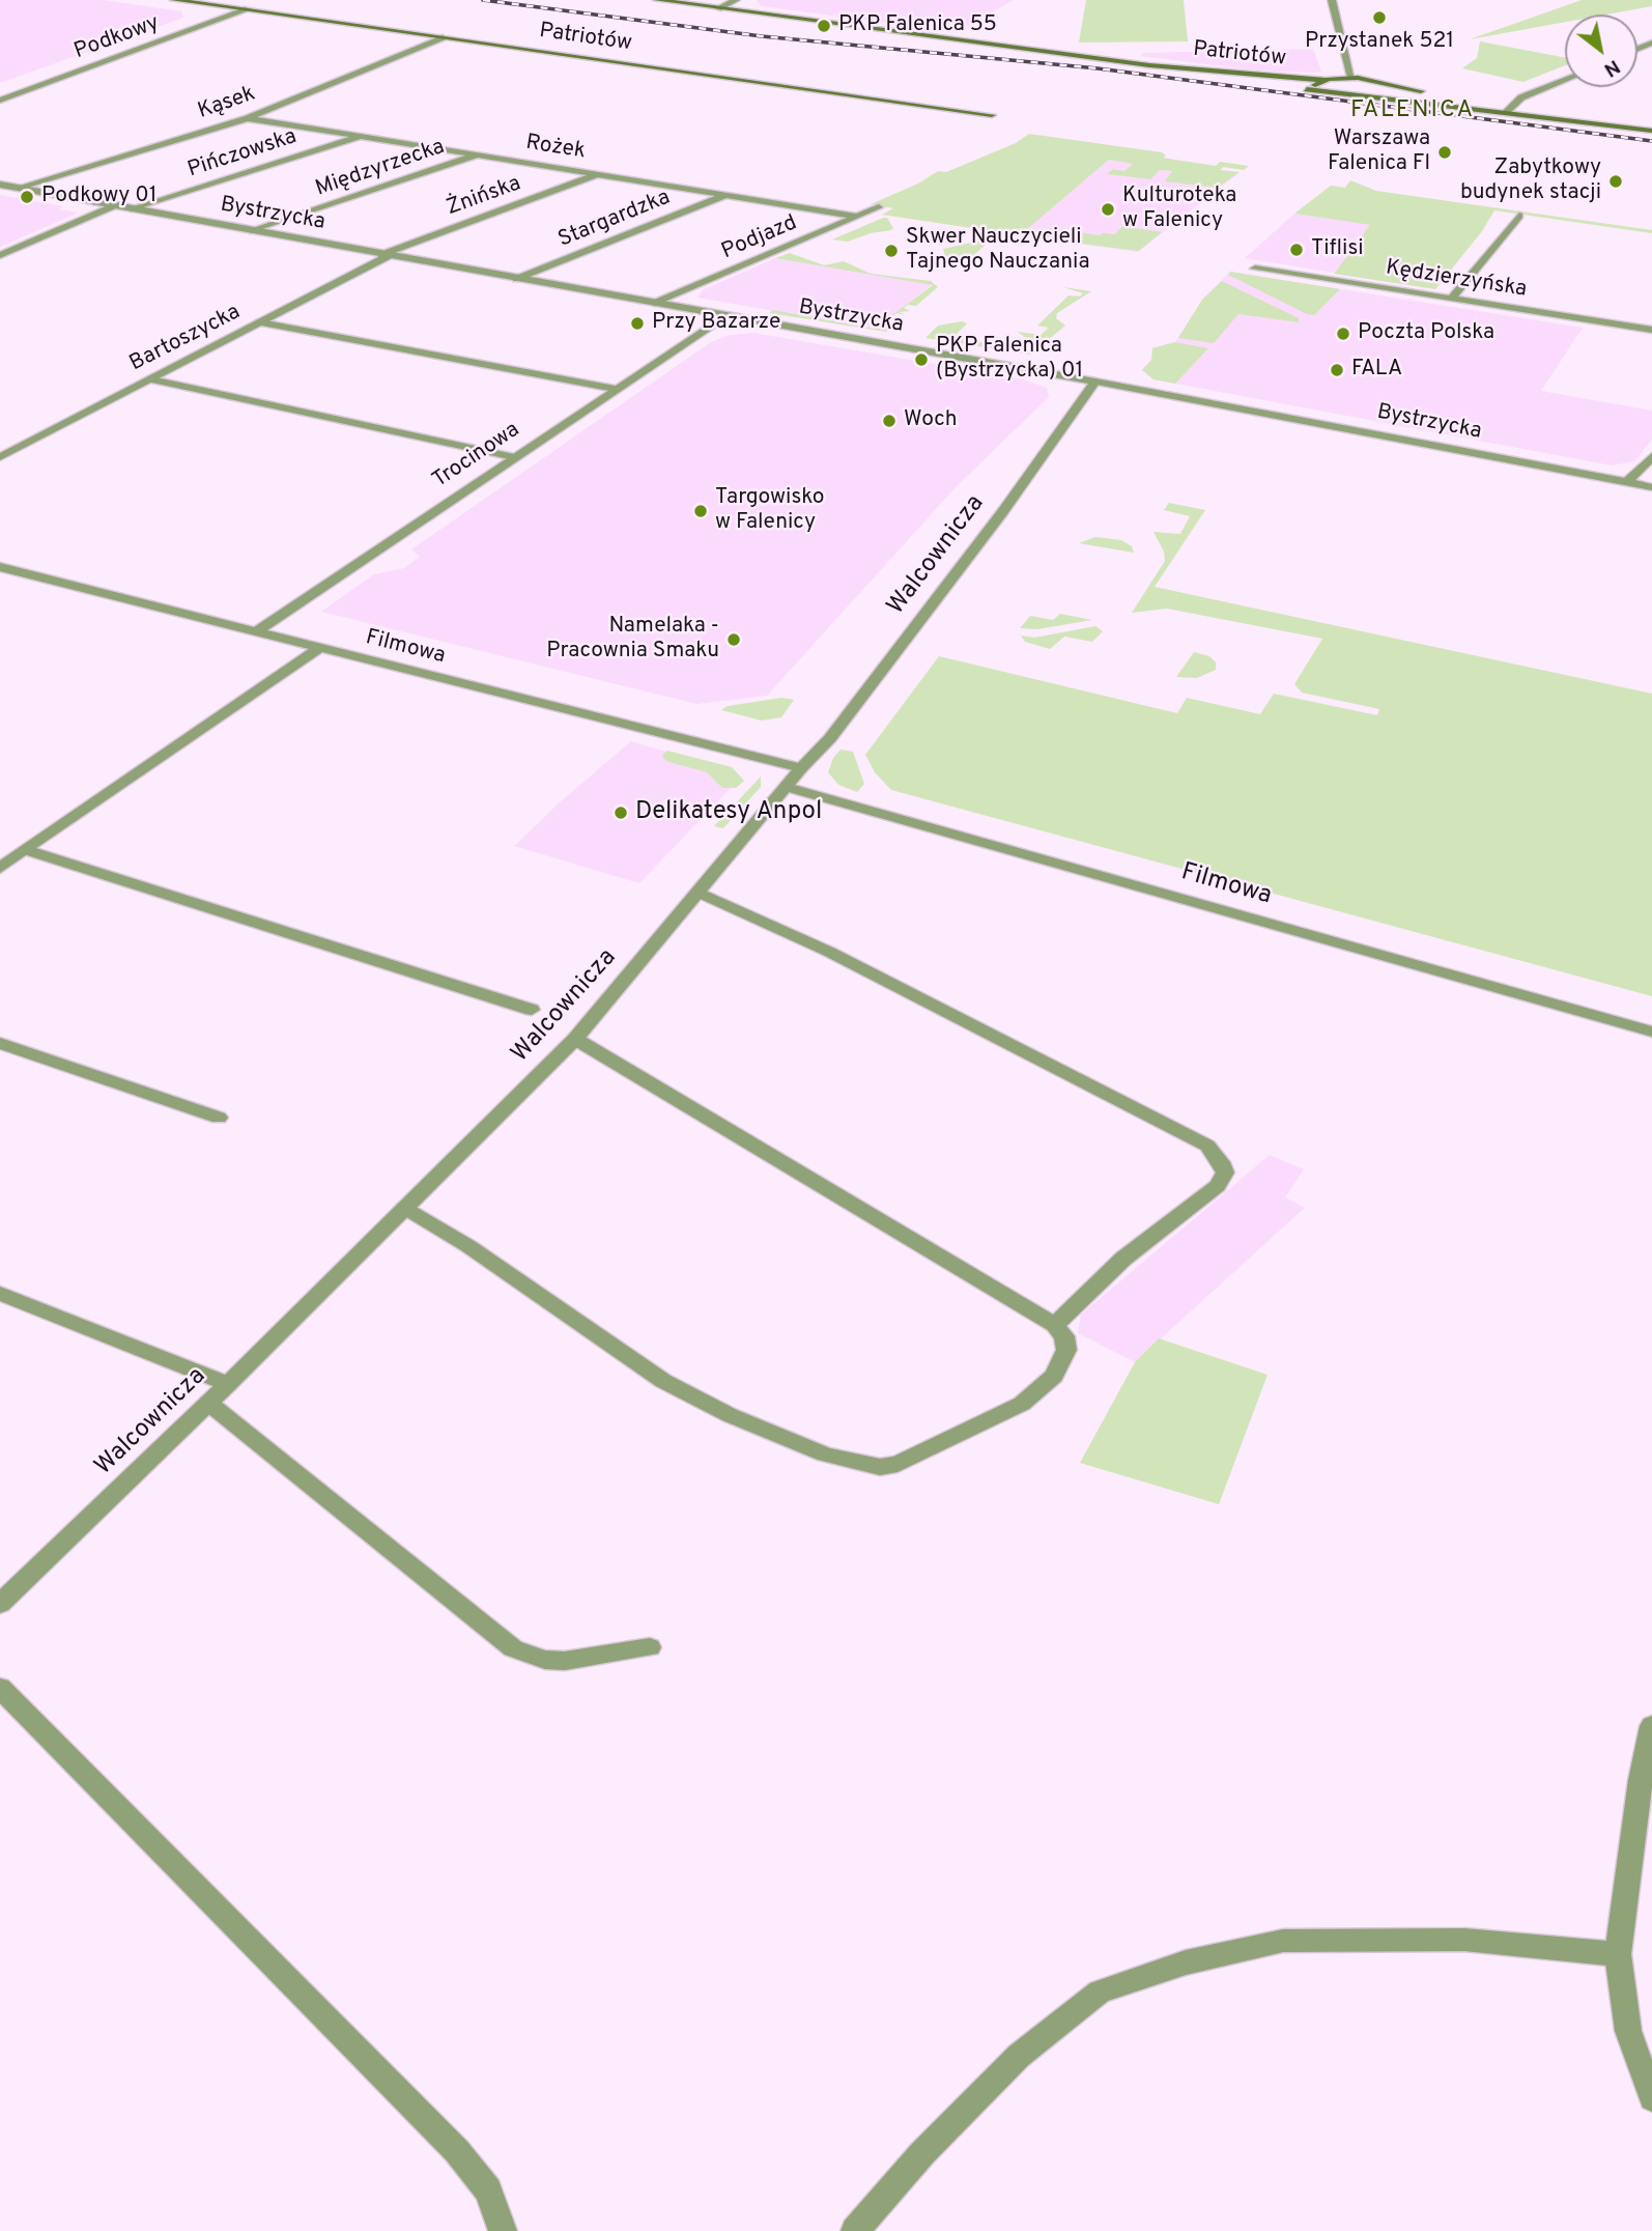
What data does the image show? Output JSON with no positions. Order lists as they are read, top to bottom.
{
  "streets": {
    "main road": ["Patriotów"],
    "street": [
      "Podkowy",
      "Kąsek",
      "Rożek",
      "Pińczowska",
      "Międzyrzecka",
      "Żnińska",
      "Bystrzycka",
      "Stargardzka",
      "Podjazd",
      "Kędzierzyńska",
      "Bartoszycka",
      "Trocinowa",
      "Walcownicza",
      "Filmowa"
    ]
  },
  "crossings": [
    ["Podkowy", "Patriotów"],
    ["Patriotów", "Kąsek"],
    ["Kąsek", "Rożek"],
    ["Kąsek", "Bystrzycka"],
    ["Rożek", "Pińczowska"],
    ["Rożek", "Międzyrzecka"],
    ["Rożek", "Żnińska"],
    ["Rożek", "Stargardzka"],
    ["Rożek", "Podjazd"],
    ["Pińczowska", "Bystrzycka"],
    ["Międzyrzecka", "Bystrzycka"],
    ["Żnińska", "Bystrzycka"],
    ["Żnińska", "Bartoszycka"],
    ["Bystrzycka", "Stargardzka"],
    ["Bystrzycka", "Podjazd"],
    ["Bystrzycka", "Bartoszycka"],
    ["Bystrzycka", "Trocinowa"],
    ["Bystrzycka", "Walcownicza"],
    ["Trocinowa", "Filmowa"],
    ["Walcownicza", "Filmowa"]
  ],
  "districts": ["FALENICA"],
  "places": [
    "Przystanek 521",
    "PKP Falenica 55",
    "Warszawa Falenica Fl",
    "Zabytkowy budynek stacji",
    "Podkowy 01",
    "Kulturoteka w Falenicy",
    "Tiflisi",
    "Skwer Nauczycieli Tajnego Nauczania",
    "Przy Bazarze",
    "Poczta Polska",
    "PKP Falenica (Bystrzycka) 01",
    "FALA",
    "Woch",
    "Targowisko w Falenicy",
    "Namelaka - Pracownia Smaku",
    "Delikatesy Anpol"
  ],
  "north": "bottom right"
}
